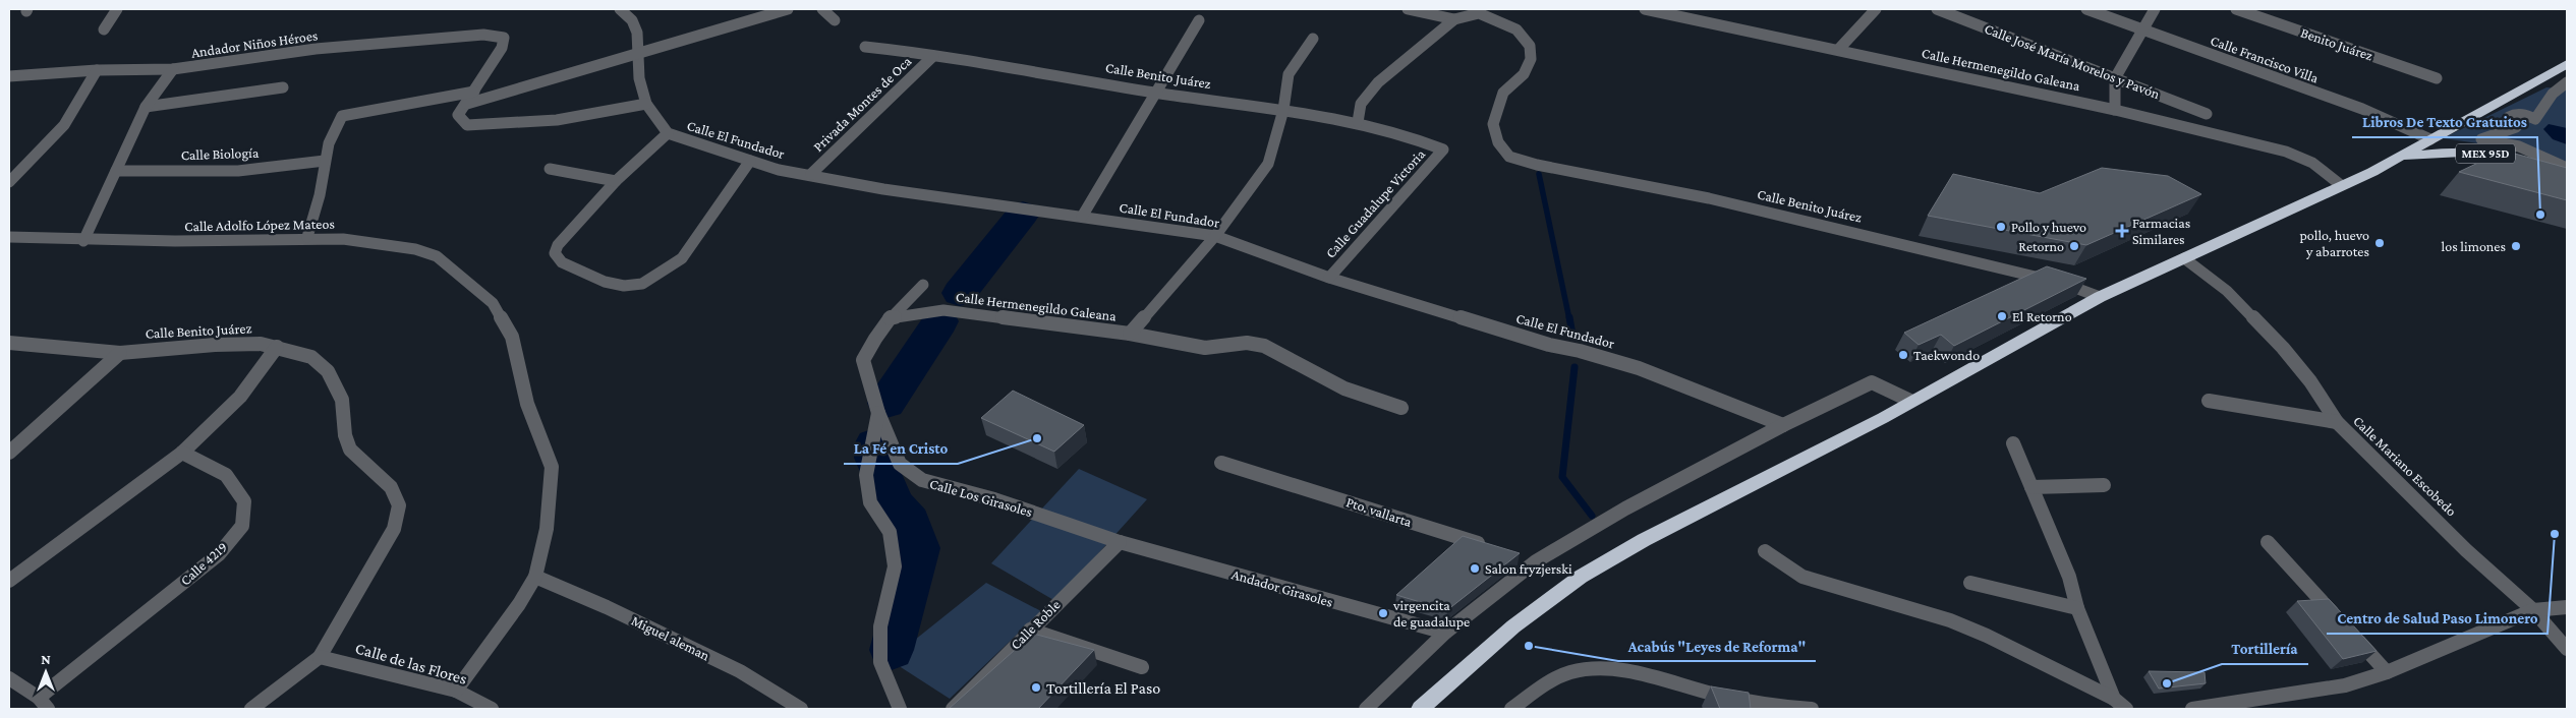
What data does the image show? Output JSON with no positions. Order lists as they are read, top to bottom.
{
  "streets": {
    "highway": ["MEX 95D"],
    "street": [
      "Andador Niños Héroes",
      "Benito Juárez",
      "Calle Francisco Villa",
      "Calle José María Morelos y Pavón",
      "Calle Hermenegildo Galeana",
      "Calle Benito Juárez",
      "Privada Montes de Oca",
      "Calle El Fundador",
      "Calle Biología",
      "Calle Guadalupe Victoria",
      "Calle Adolfo López Mateos",
      "Calle Mariano Escobedo",
      "Calle Los Girasoles",
      "Pto. vallarta",
      "Calle 4219",
      "Andador Girasoles",
      "Calle Roble",
      "Miguel aleman",
      "Calle de las Flores"
    ]
  },
  "crossings": [
    ["Calle Hermenegildo Galeana", "Calle Benito Juárez"],
    ["Calle Hermenegildo Galeana", "Calle El Fundador"],
    ["Calle Hermenegildo Galeana", "Calle Los Girasoles"],
    ["Calle Benito Juárez", "Privada Montes de Oca"],
    ["Calle Benito Juárez", "Calle Guadalupe Victoria"],
    ["Calle Benito Juárez", "Calle de las Flores"],
    ["Privada Montes de Oca", "Calle El Fundador"],
    ["Calle El Fundador", "Calle Guadalupe Victoria"],
    ["Calle Adolfo López Mateos", "Miguel aleman"],
    ["Calle Adolfo López Mateos", "Calle de las Flores"],
    ["Calle Los Girasoles", "Andador Girasoles"],
    ["Calle Los Girasoles", "Calle Roble"],
    ["Andador Girasoles", "Calle Roble"]
  ],
  "places": {
    "other": [
      "Libros De Texto Gratuitos",
      "Pollo y huevo",
      "pollo, huevo y abarrotes",
      "Retorno",
      "los limones",
      "El Retorno",
      "Taekwondo",
      "La Fé en Cristo",
      "Centro de Salud Paso Limonero",
      "Salon fryzjerski",
      "virgencita de guadalupe",
      "Acabús \"Leyes de Reforma\"",
      "Tortillería",
      "Tortillería El Paso"
    ],
    "health": ["Farmacias Similares"]
  },
  "north": "top"
}
